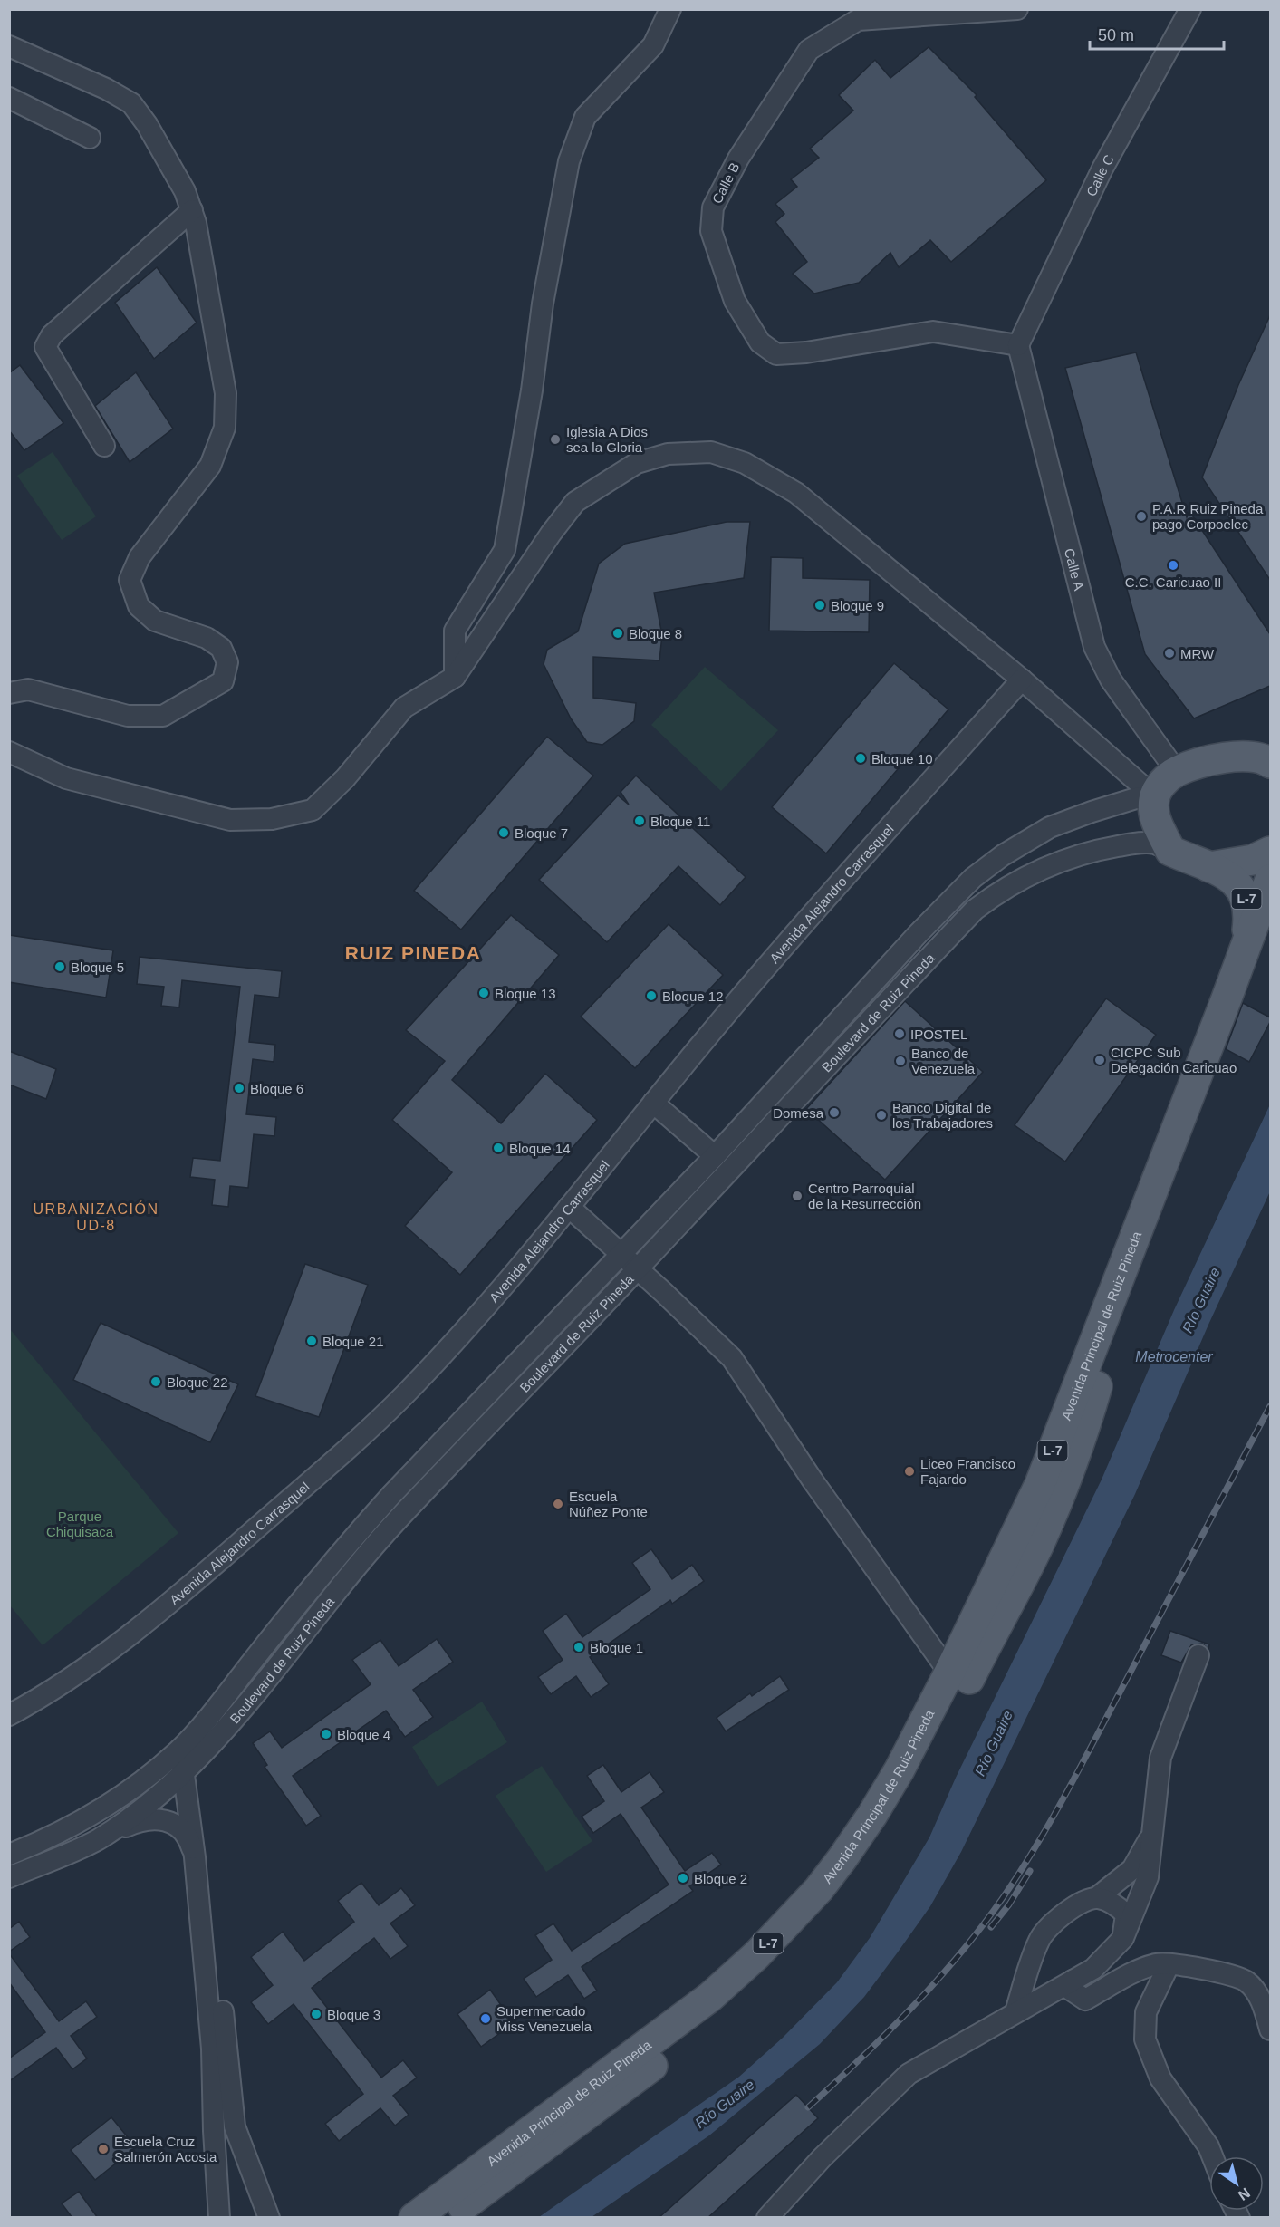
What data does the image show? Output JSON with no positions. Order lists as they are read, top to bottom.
{
  "streets": {
    "main road": ["L-7", "Avenida Principal de Ruiz Pineda"],
    "street": [
      "Calle C",
      "Calle B",
      "Calle A",
      "Avenida Alejandro Carrasquel",
      "Boulevard de Ruiz Pineda"
    ]
  },
  "crossings": [
    ["Calle C", "Calle B"],
    ["Calle C", "Calle A"],
    ["Calle B", "Calle A"],
    ["Boulevard de Ruiz Pineda", "Avenida Principal de Ruiz Pineda"]
  ],
  "districts": ["RUIZ PINEDA", "URBANIZACIÓN UD-8"],
  "water": ["Río Guaire", "Metrocenter"],
  "parks": ["Parque Chiquisaca"],
  "places": [
    "Iglesia A Dios sea la Gloria",
    "P.A.R Ruiz Pineda pago Corpoelec",
    "C.C. Caricuao II",
    "Bloque 9",
    "Bloque 8",
    "MRW",
    "Bloque 10",
    "Bloque 11",
    "Bloque 7",
    "Bloque 5",
    "Bloque 13",
    "Bloque 12",
    "IPOSTEL",
    "CICPC Sub Delegación Caricuao",
    "Banco de Venezuela",
    "Bloque 6",
    "Domesa",
    "Banco Digital de los Trabajadores",
    "Bloque 14",
    "Centro Parroquial de la Resurrección",
    "Bloque 21",
    "Bloque 22",
    "Liceo Francisco Fajardo",
    "Escuela Núñez Ponte",
    "Bloque 1",
    "Bloque 4",
    "Bloque 2",
    "Bloque 3",
    "Supermercado Miss Venezuela",
    "Escuela Cruz Salmerón Acosta"
  ],
  "scale_bar": "50 m",
  "north": "bottom right"
}
